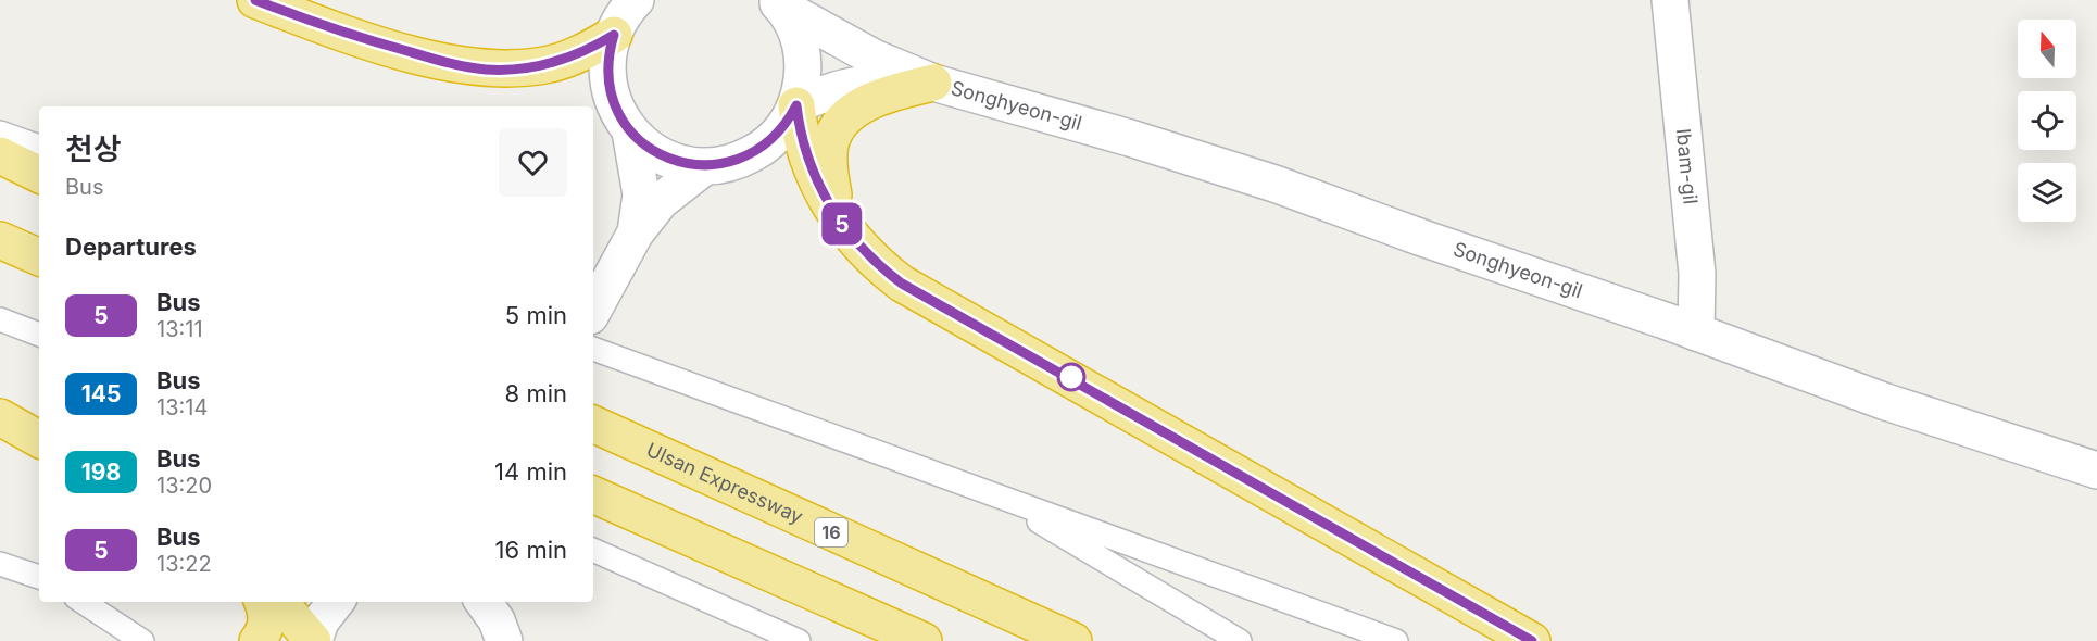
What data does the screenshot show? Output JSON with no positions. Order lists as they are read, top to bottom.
{
  "streets": {
    "highway": ["Ulsan Expressway", "16"],
    "street": ["Songhyeon-gil", "Ibam-gil"]
  },
  "crossings": [
    ["Songhyeon-gil", "Ibam-gil"]
  ],
  "lines": ["bus line 5"],
  "north": "top",
  "page": {
    "on_map": "5",
    "heading": [
      ["천상", "Bus"],
      "Departures"
    ],
    "list": [
      {
        "mark": "5",
        "name": "Bus",
        "note": "13:11",
        "value": "5 min"
      },
      {
        "mark": "145",
        "name": "Bus",
        "note": "13:14",
        "value": "8 min"
      },
      {
        "mark": "198",
        "name": "Bus",
        "note": "13:20",
        "value": "14 min"
      },
      {
        "mark": "5",
        "name": "Bus",
        "note": "13:22",
        "value": "16 min"
      }
    ]
  }
}
